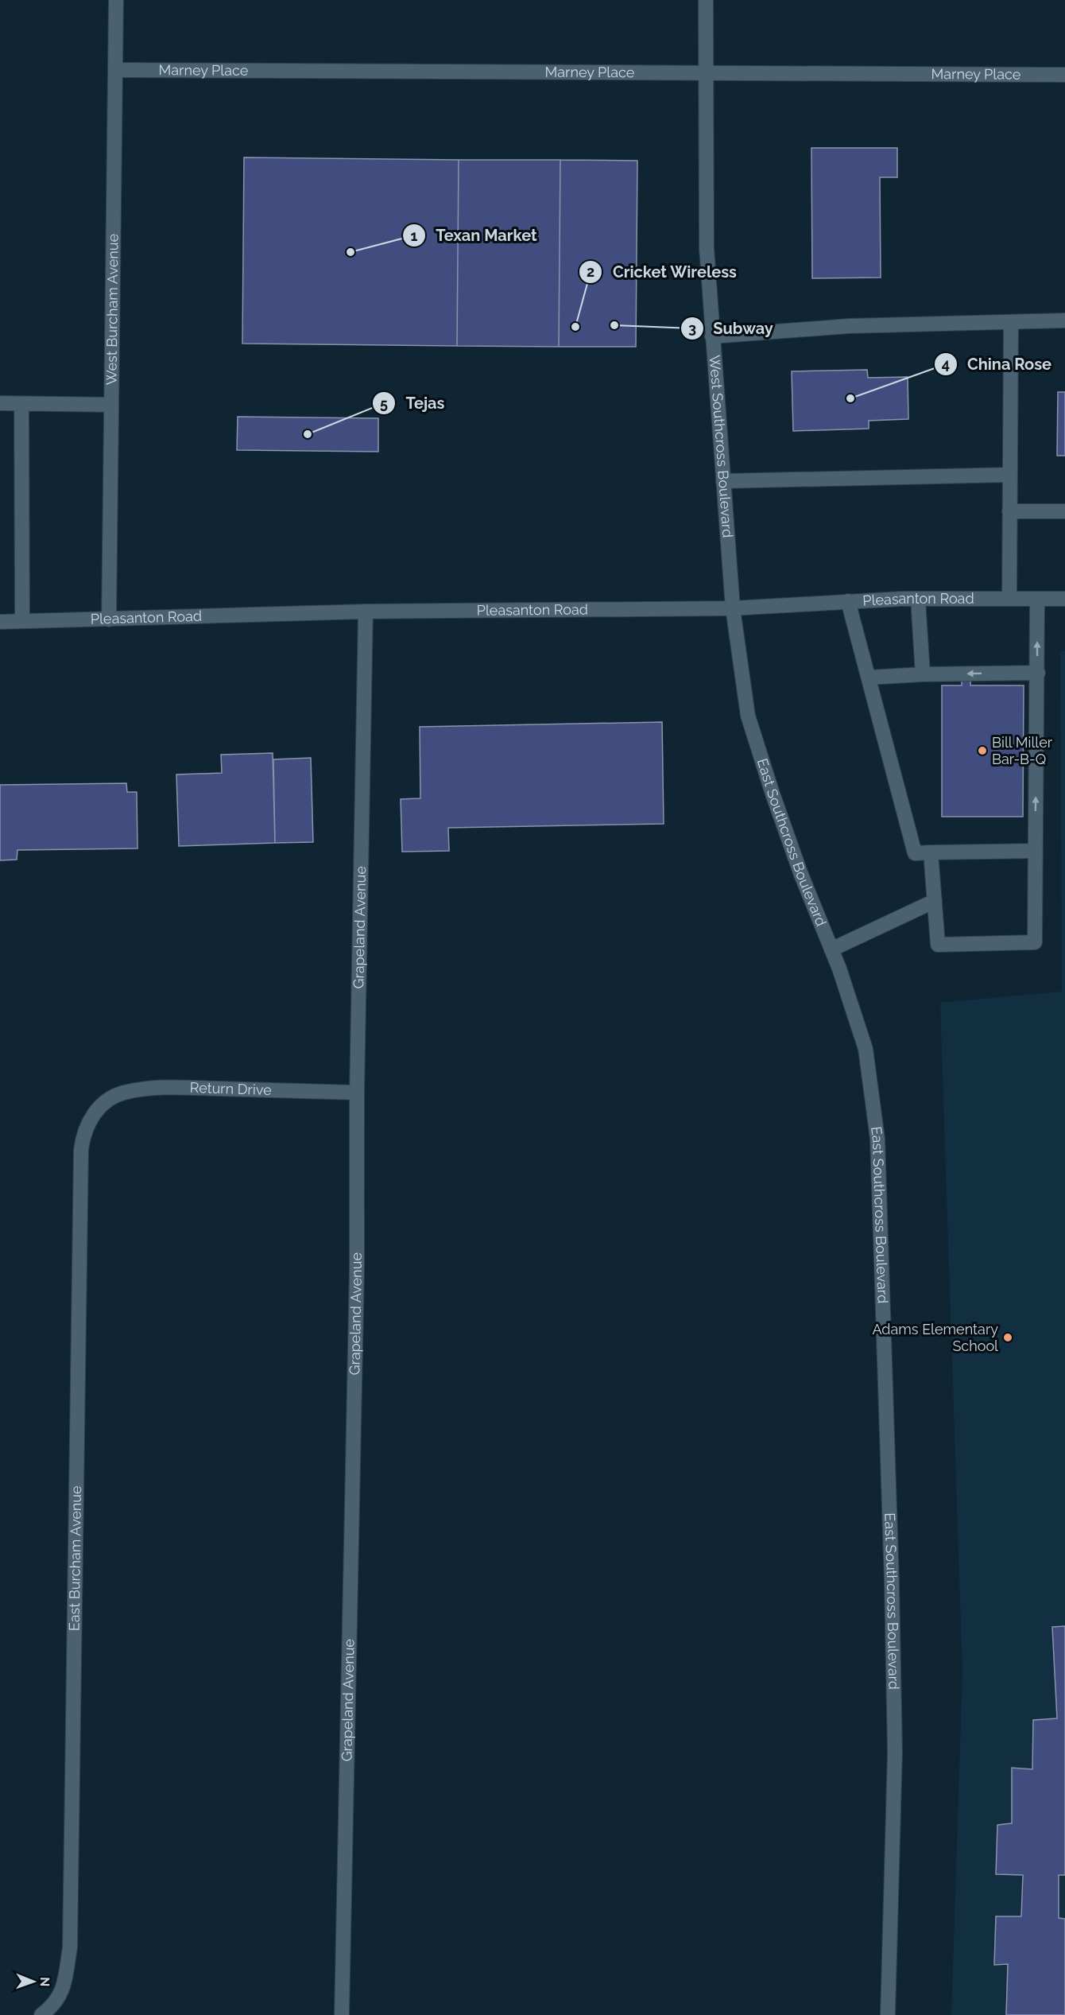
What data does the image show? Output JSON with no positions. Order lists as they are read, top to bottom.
{
  "streets": {
    "street": [
      "Marney Place",
      "West Burcham Avenue",
      "West Southcross Boulevard",
      "Pleasanton Road",
      "East Southcross Boulevard",
      "Grapeland Avenue",
      "Return Drive",
      "East Burcham Avenue"
    ]
  },
  "crossings": [
    ["Marney Place", "West Burcham Avenue"],
    ["Marney Place", "West Southcross Boulevard"],
    ["West Burcham Avenue", "Pleasanton Road"],
    ["West Southcross Boulevard", "Pleasanton Road"],
    ["West Southcross Boulevard", "East Southcross Boulevard"],
    ["Pleasanton Road", "East Southcross Boulevard"],
    ["Pleasanton Road", "Grapeland Avenue"],
    ["Grapeland Avenue", "Return Drive"],
    ["Return Drive", "East Burcham Avenue"]
  ],
  "places": [
    "Texan Market",
    "Subway",
    "Cricket Wireless",
    "China Rose",
    "Tejas",
    "Bill Miller Bar-B-Q",
    "Adams Elementary School"
  ],
  "north": "right"
}
